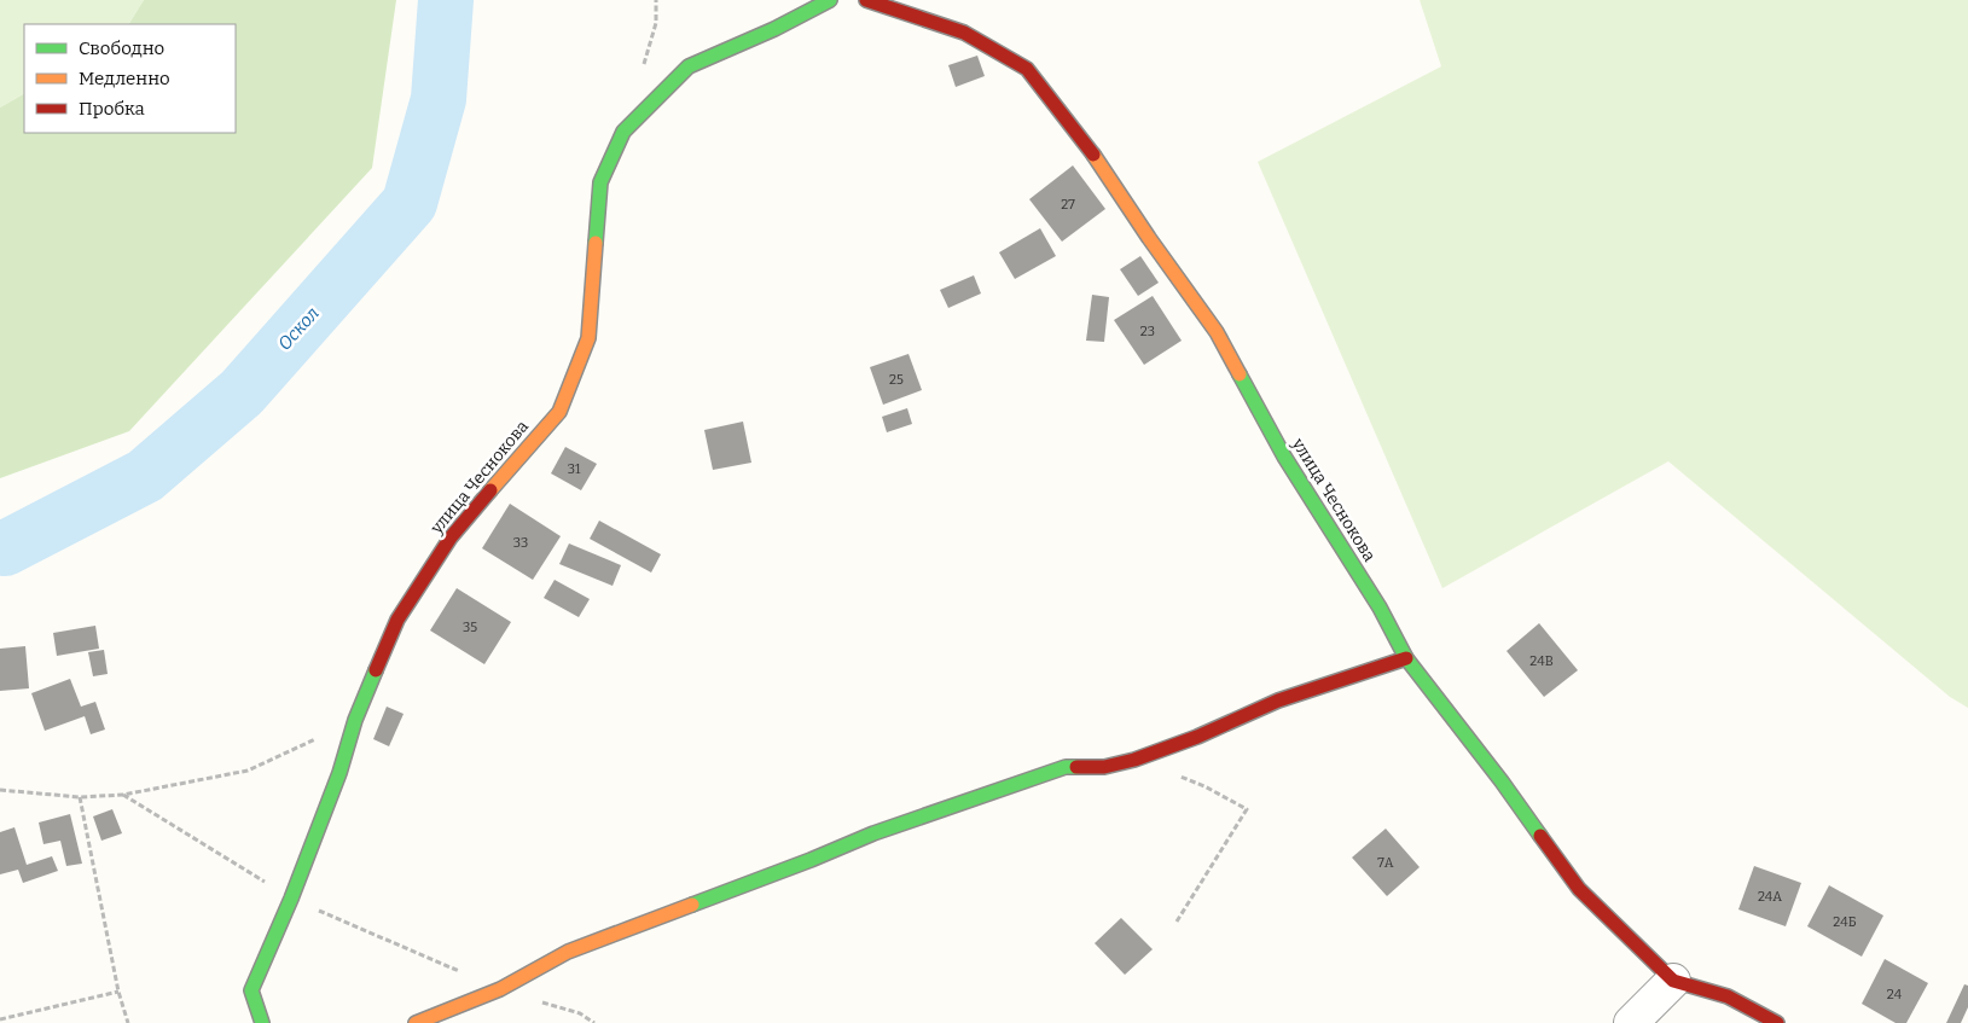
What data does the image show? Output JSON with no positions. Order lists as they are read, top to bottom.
{
  "streets": {
    "street": ["улица Чеснокова"]
  },
  "water": ["Оскол"],
  "house_numbers": [
    "27",
    "23",
    "25",
    "31",
    "33",
    "35",
    "24В",
    "7А",
    "24А",
    "24Б",
    "24"
  ],
  "legend": ["Свободно", "Медленно", "Пробка"]
}
